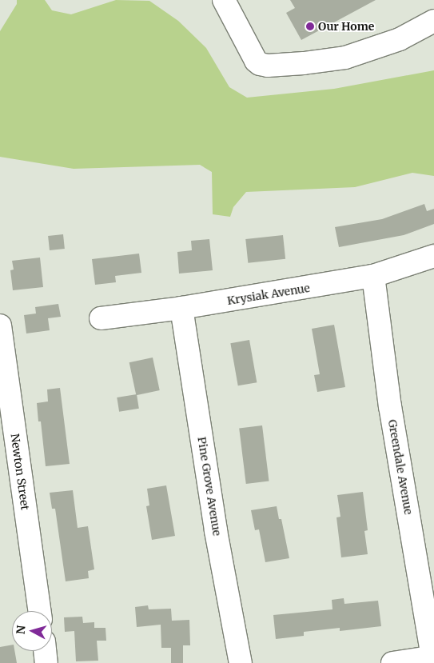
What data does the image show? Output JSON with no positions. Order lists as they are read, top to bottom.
{
  "streets": {
    "street": [
      "Krysiak Avenue",
      "Greendale Avenue",
      "Newton Street",
      "Pine Grove Avenue"
    ]
  },
  "crossings": [
    ["Krysiak Avenue", "Greendale Avenue"],
    ["Krysiak Avenue", "Pine Grove Avenue"]
  ],
  "places": ["Our Home"],
  "north": "left"
}
